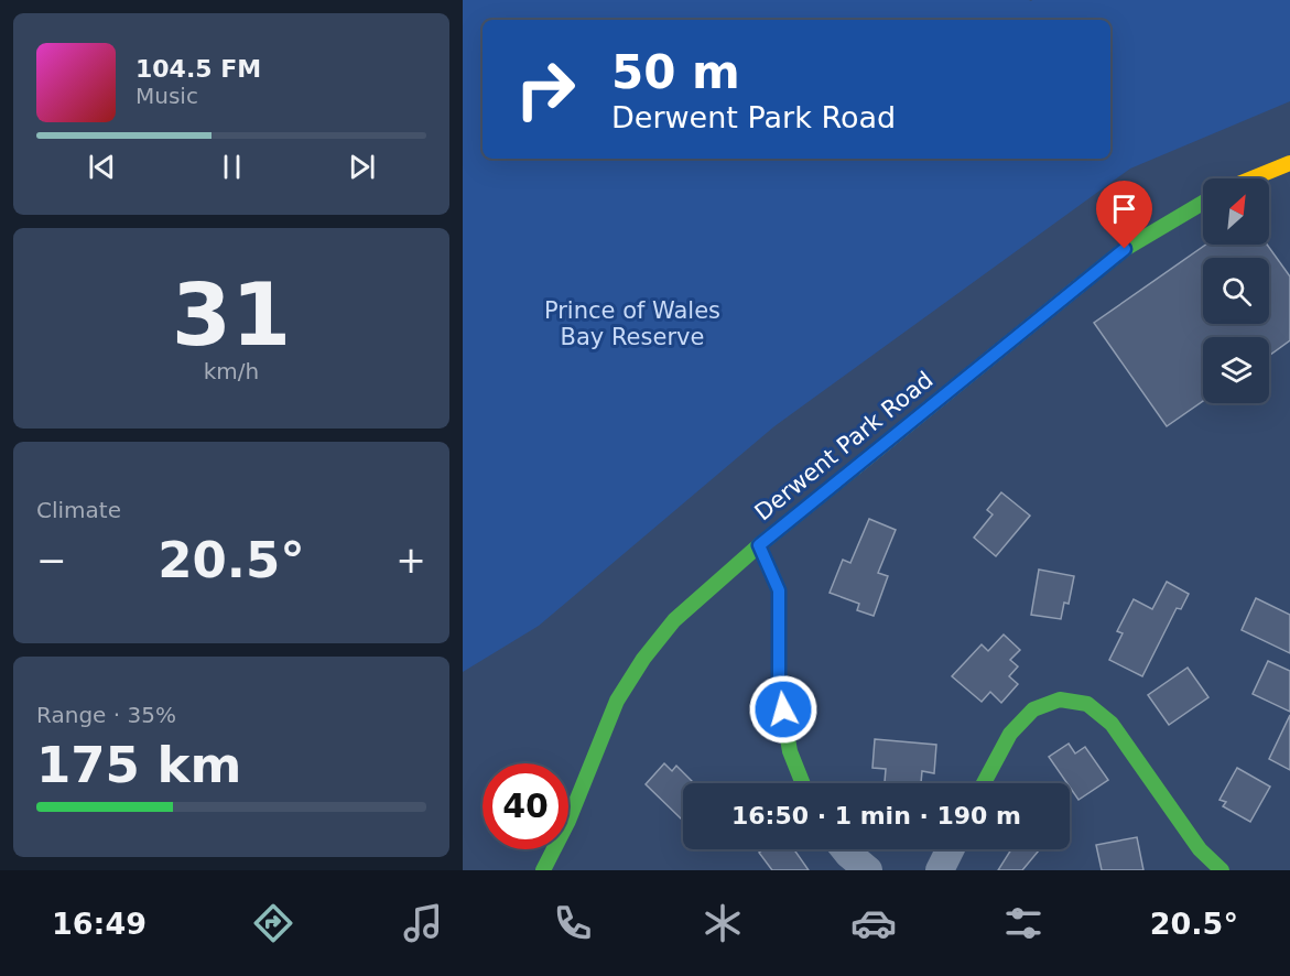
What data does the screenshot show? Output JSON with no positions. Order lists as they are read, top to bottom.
{
  "streets": {
    "street": ["Derwent Park Road"]
  },
  "parks": ["Prince of Wales Bay Reserve"],
  "north": "top right",
  "page": {
    "turn": ["50 m", "Derwent Park Road"],
    "song": ["104.5 FM", "Music"],
    "tile": [
      ["31", "km/h"],
      "Climate",
      ["Range · 35%", "175 km"]
    ],
    "heat": ["−", "20.5°", "+"],
    "limit": "40",
    "trip": "16:50 · 1 min · 190 m",
    "tabs": ["16:49", "20.5°"]
  }
}
